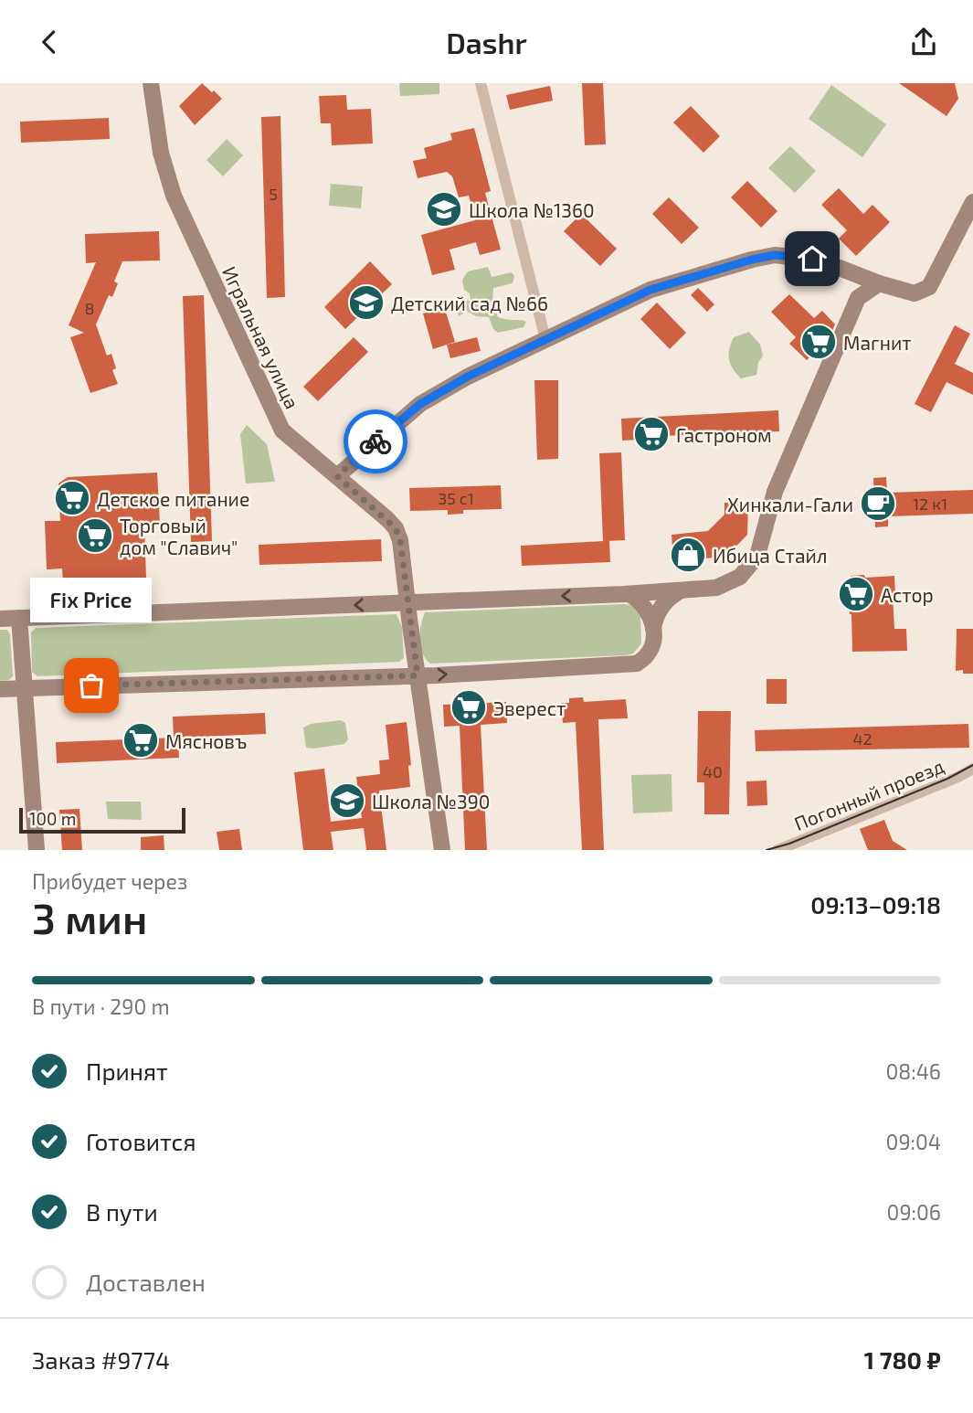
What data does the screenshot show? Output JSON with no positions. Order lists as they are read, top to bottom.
{
  "streets": {
    "street": ["Игральная улица", "Погонный проезд"]
  },
  "places": {
    "school or university": ["Школа №1360", "Детский сад №66", "Школа №390"],
    "supermarket": [
      "Магнит",
      "Гастроном",
      "Детское питание",
      "Торговый дом \"Славич\"",
      "Астор",
      "Эверест",
      "Мясновъ"
    ],
    "cafe": ["Хинкали-Гали"],
    "shop": ["Ибица Стайл"],
    "other": ["Fix Price"]
  },
  "house_numbers": [
    "5",
    "8",
    "35 с1",
    "12 к1",
    "42",
    "40"
  ],
  "scale_bar": "100 m",
  "page": {
    "header": "Dashr",
    "bubble": "Fix Price",
    "scale": "100 m",
    "heading": ["3 мин", "Прибудет через", "09:13–09:18"],
    "panel": ["Заказ #9774", "1 780 ₽"],
    "bar": "В пути · 290 m",
    "list": [
      ["Принят", "08:46"],
      ["Готовится", "09:04"],
      ["В пути", "09:06"],
      "Доставлен"
    ]
  }
}
